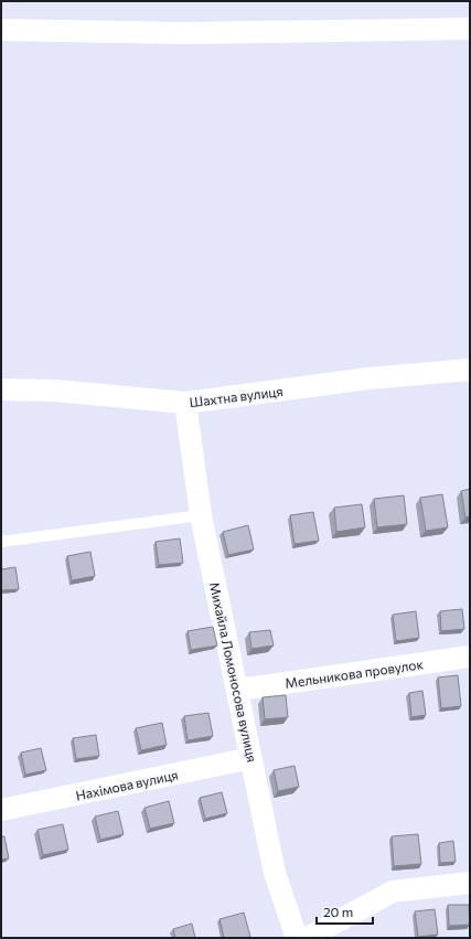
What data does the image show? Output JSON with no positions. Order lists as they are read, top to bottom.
{
  "streets": {
    "street": [
      "Шахтна вулиця",
      "Михайла Ломоносова вулиця",
      "Мельникова провулок",
      "Нахімова вулиця"
    ]
  },
  "crossings": [
    ["Шахтна вулиця", "Михайла Ломоносова вулиця"],
    ["Михайла Ломоносова вулиця", "Мельникова провулок"],
    ["Михайла Ломоносова вулиця", "Нахімова вулиця"]
  ],
  "scale_bar": "20 m"
}
